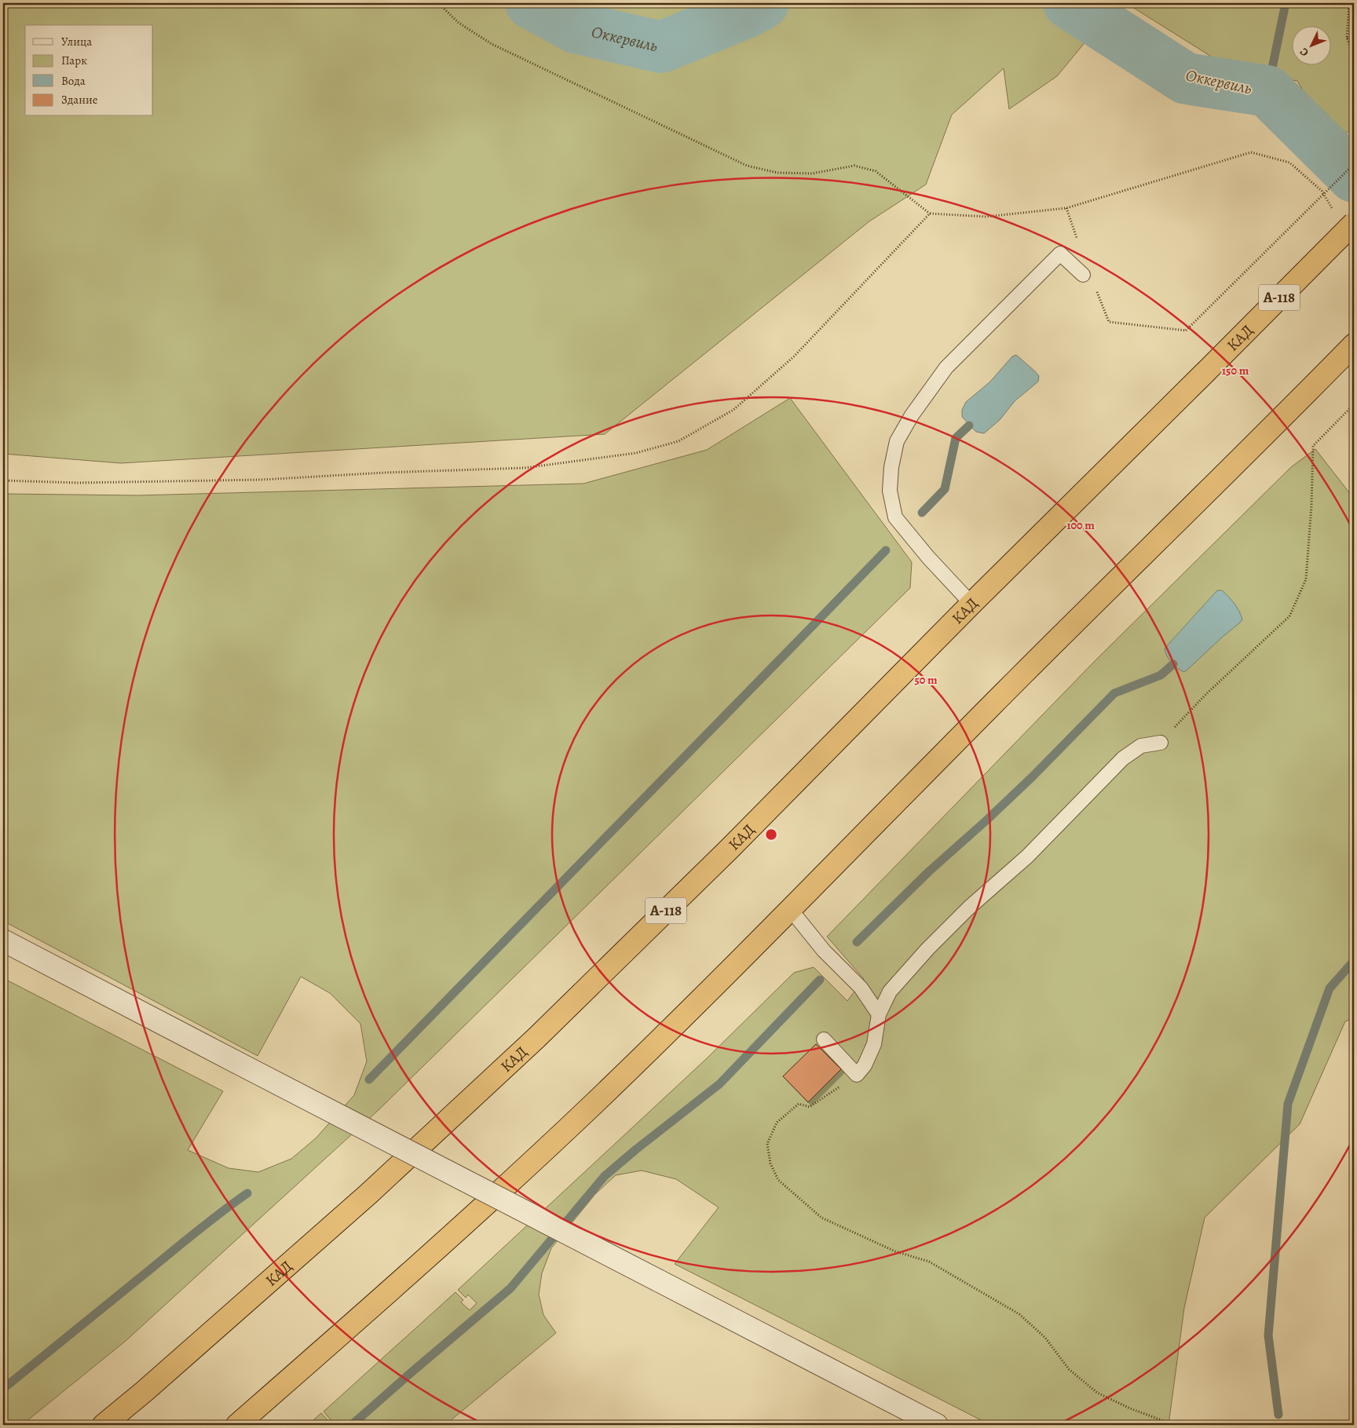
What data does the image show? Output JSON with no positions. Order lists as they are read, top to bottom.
{
  "streets": {
    "highway": ["А-118", "КАД"]
  },
  "water": ["Оккервиль"],
  "legend": [
    "Улица",
    "Парк",
    "Вода",
    "Здание"
  ],
  "north": "bottom left",
  "rings": ["150 m", "100 m", "50 m"]
}
